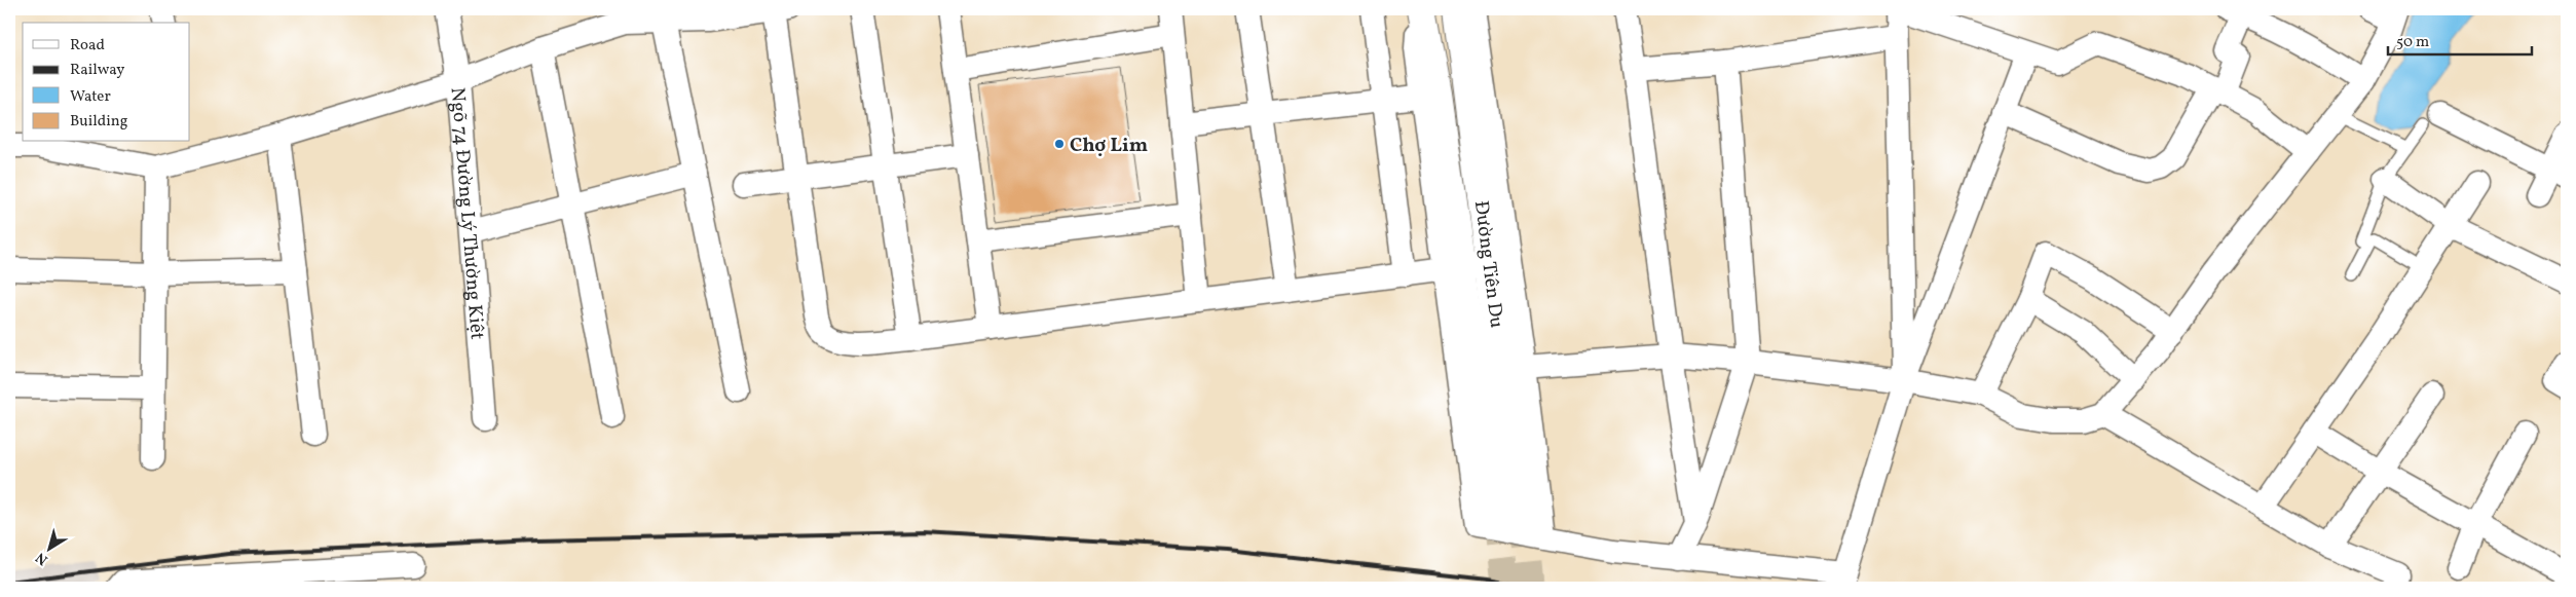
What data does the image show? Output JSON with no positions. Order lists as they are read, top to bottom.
{
  "streets": {
    "main road": ["Đường Tiên Du"],
    "street": ["Ngõ 74 Đường Lý Thường Kiệt"]
  },
  "places": ["Chợ Lim"],
  "legend": [
    "Road",
    "Railway",
    "Water",
    "Building"
  ],
  "scale_bar": "50 m",
  "north": "bottom left"
}
